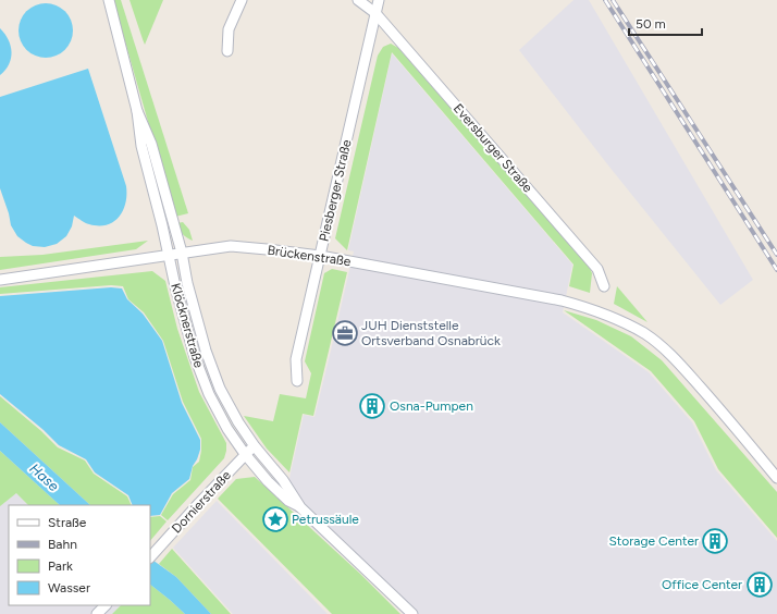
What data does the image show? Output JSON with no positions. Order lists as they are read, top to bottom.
{
  "streets": {
    "street": [
      "Eversburger Straße",
      "Piesberger Straße",
      "Brückenstraße",
      "Klöcknerstraße",
      "Dornierstraße"
    ]
  },
  "crossings": [
    ["Eversburger Straße", "Piesberger Straße"],
    ["Piesberger Straße", "Brückenstraße"],
    ["Brückenstraße", "Klöcknerstraße"],
    ["Klöcknerstraße", "Dornierstraße"]
  ],
  "water": ["Hase"],
  "places": {
    "office": ["JUH Dienststelle Ortsverband Osnabrück"],
    "building": ["Osna-Pumpen", "Storage Center", "Office Center"],
    "place": ["Petrussäule"]
  },
  "legend": [
    "Straße",
    "Bahn",
    "Park",
    "Wasser"
  ],
  "scale_bar": "50 m"
}
